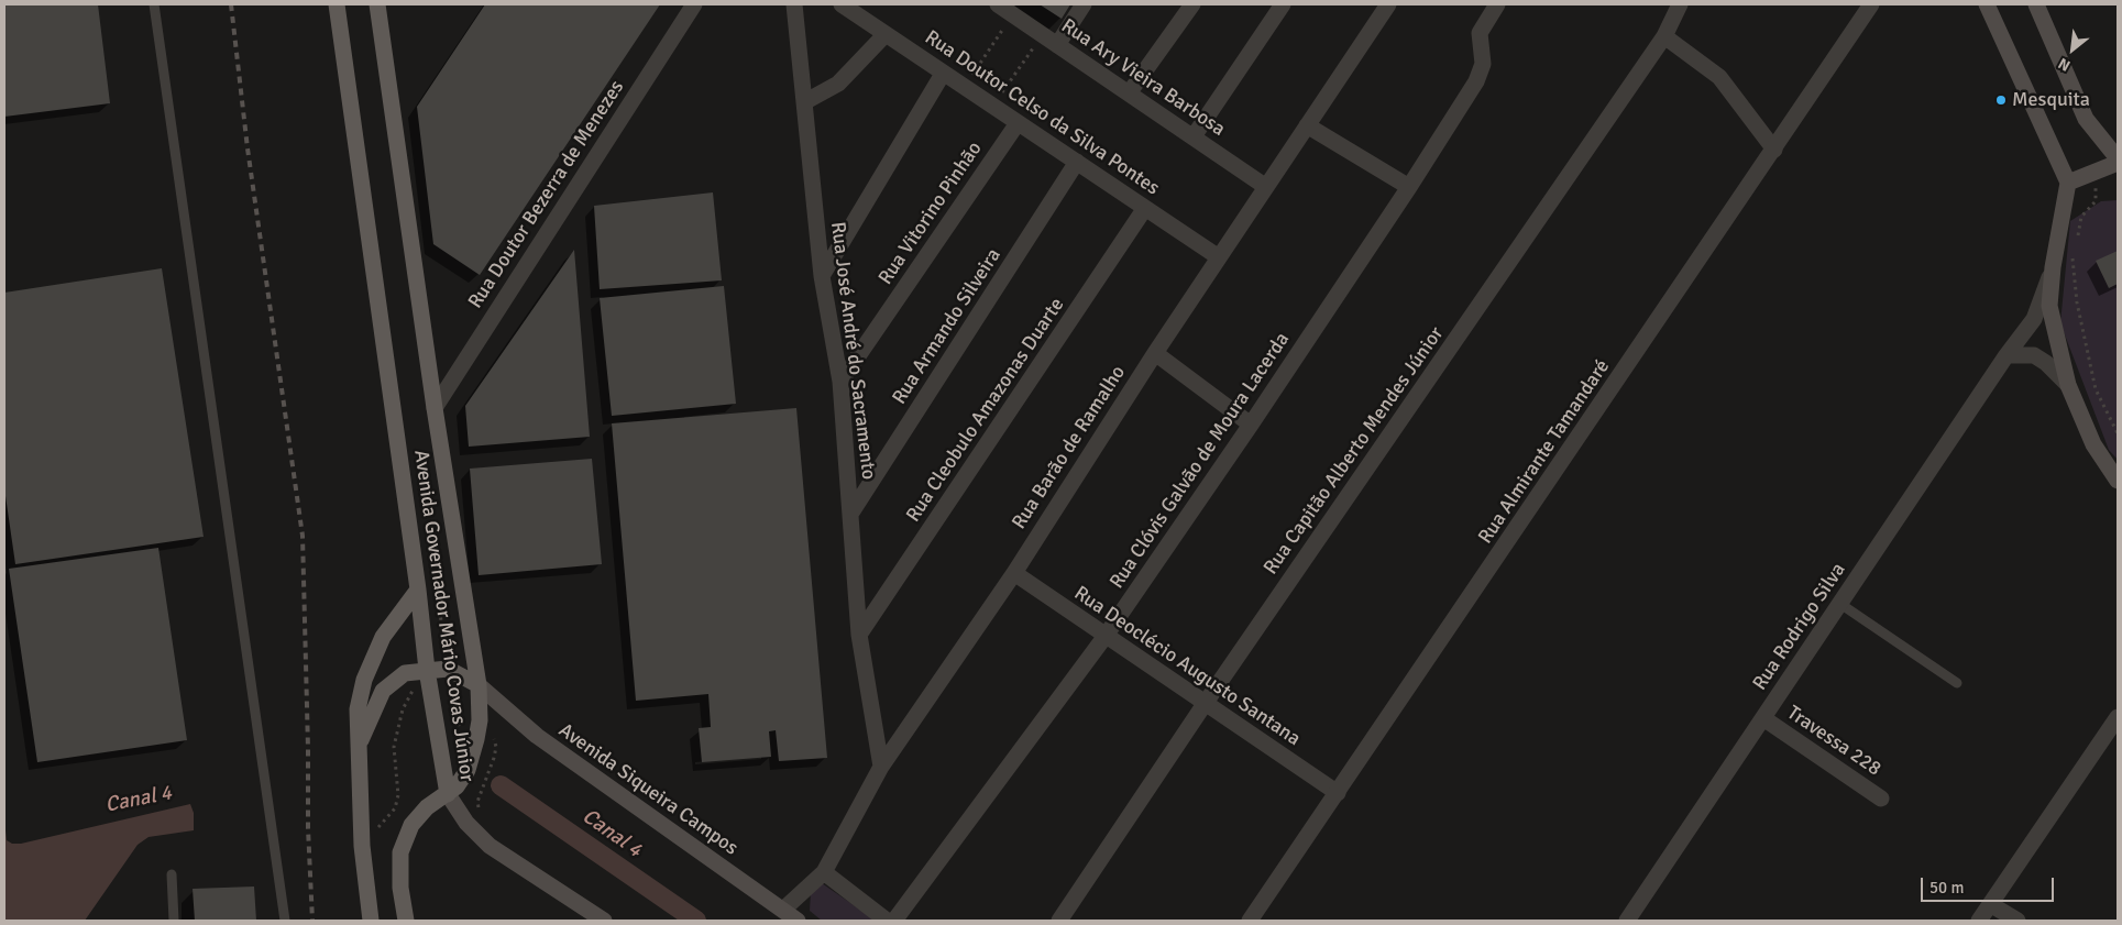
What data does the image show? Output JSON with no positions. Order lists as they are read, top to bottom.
{
  "streets": {
    "main road": ["Avenida Governador Mário Covas Júnior", "Avenida Siqueira Campos"],
    "street": [
      "Rua Ary Vieira Barbosa",
      "Rua Doutor Celso da Silva Pontes",
      "Rua Doutor Bezerra de Menezes",
      "Rua Vitorino Pinhão",
      "Rua Armando Silveira",
      "Rua José André do Sacramento",
      "Rua Cleobulo Amazonas Duarte",
      "Rua Barão de Ramalho",
      "Rua Capitão Alberto Mendes Júnior",
      "Rua Almirante Tamandaré",
      "Rua Clóvis Galvão de Moura Lacerda",
      "Rua Rodrigo Silva",
      "Rua Deoclécio Augusto Santana",
      "Travessa 228"
    ]
  },
  "crossings": [
    ["Rua Ary Vieira Barbosa", "Rua Barão de Ramalho"],
    ["Rua Doutor Celso da Silva Pontes", "Rua Vitorino Pinhão"],
    ["Rua Doutor Celso da Silva Pontes", "Rua Armando Silveira"],
    ["Rua Doutor Celso da Silva Pontes", "Rua Cleobulo Amazonas Duarte"],
    ["Rua Doutor Celso da Silva Pontes", "Rua Barão de Ramalho"],
    ["Rua Doutor Bezerra de Menezes", "Avenida Governador Mário Covas Júnior"],
    ["Rua Vitorino Pinhão", "Rua José André do Sacramento"],
    ["Rua Armando Silveira", "Rua José André do Sacramento"],
    ["Rua José André do Sacramento", "Rua Cleobulo Amazonas Duarte"],
    ["Rua José André do Sacramento", "Rua Barão de Ramalho"],
    ["Rua Barão de Ramalho", "Rua Deoclécio Augusto Santana"],
    ["Rua Barão de Ramalho", "Avenida Siqueira Campos"],
    ["Rua Capitão Alberto Mendes Júnior", "Rua Deoclécio Augusto Santana"],
    ["Rua Almirante Tamandaré", "Rua Deoclécio Augusto Santana"],
    ["Rua Clóvis Galvão de Moura Lacerda", "Rua Deoclécio Augusto Santana"],
    ["Avenida Governador Mário Covas Júnior", "Avenida Siqueira Campos"],
    ["Rua Rodrigo Silva", "Travessa 228"]
  ],
  "water": ["Canal 4"],
  "places": ["Mesquita"],
  "scale_bar": "50 m",
  "north": "bottom left"
}
